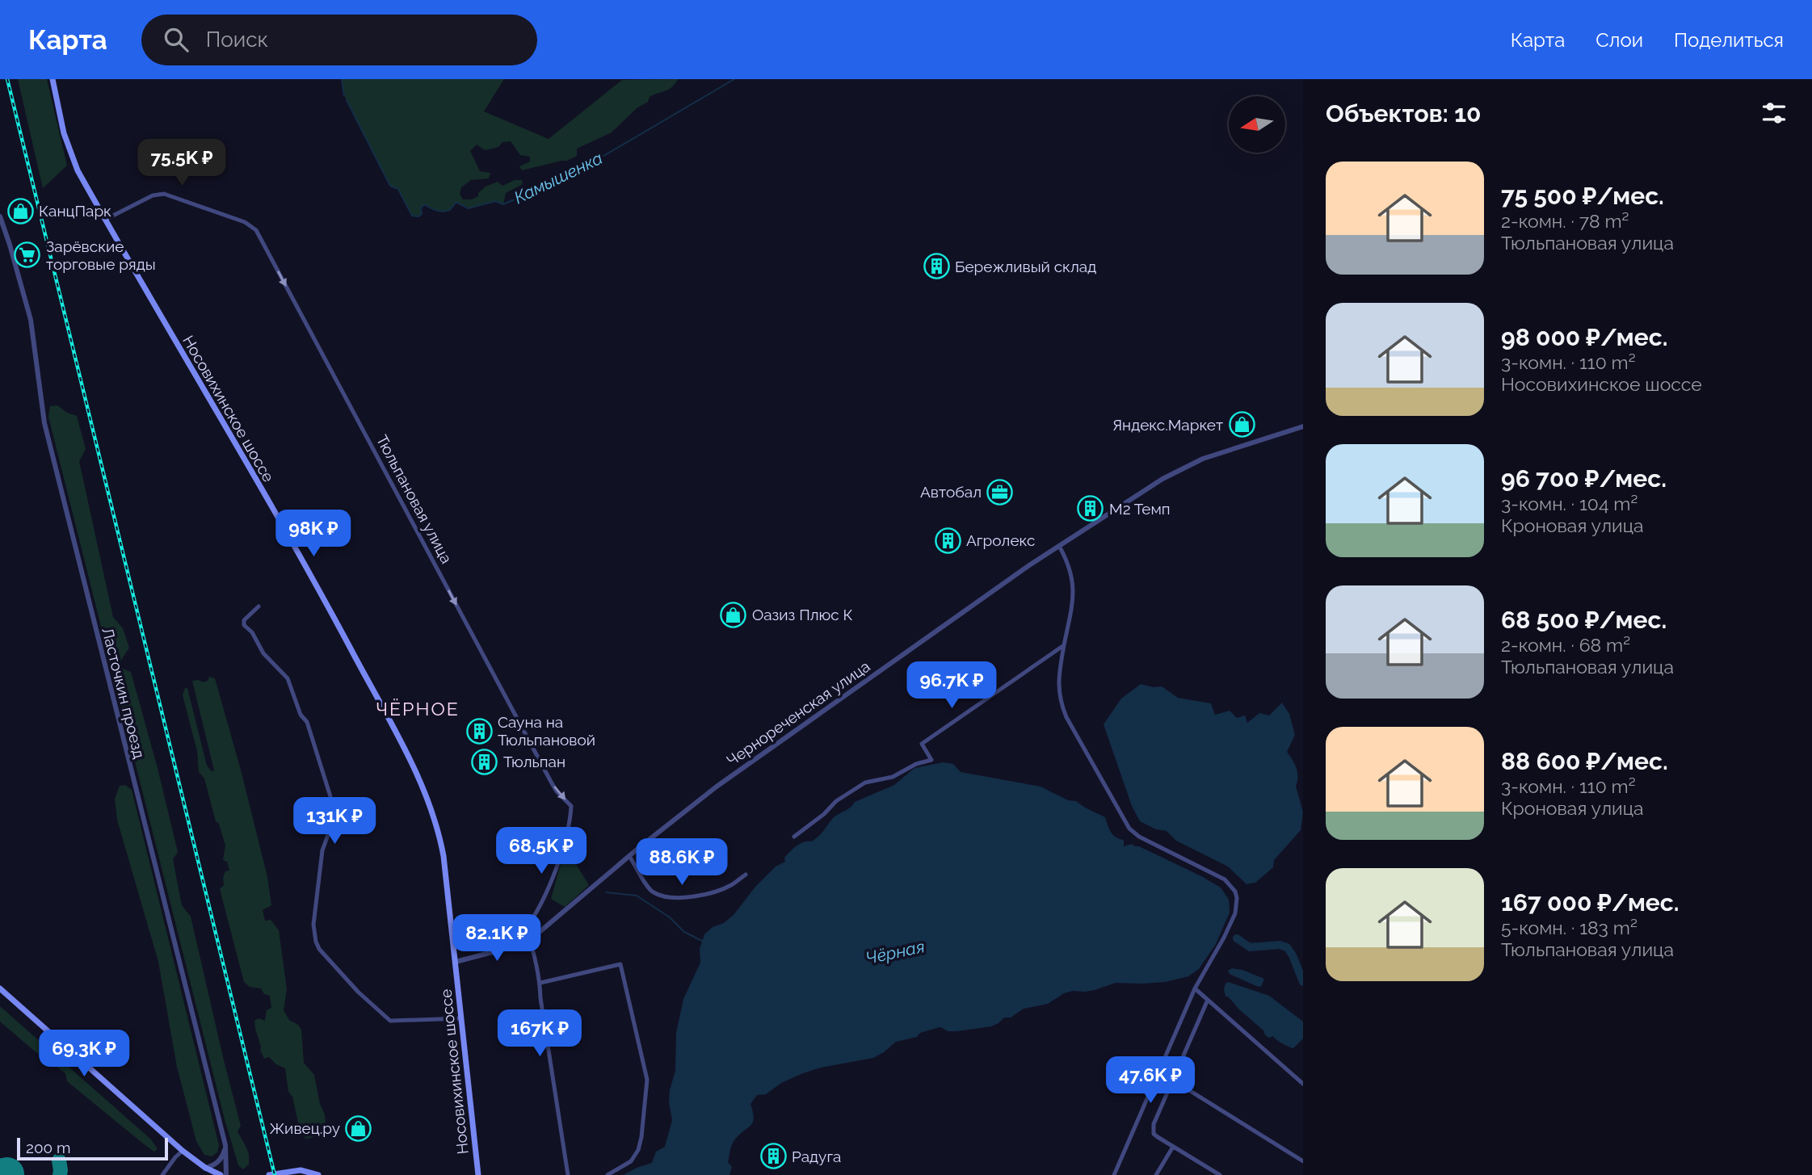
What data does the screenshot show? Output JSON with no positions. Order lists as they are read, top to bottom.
{
  "streets": {
    "main road": ["Носовихинское шоссе"],
    "street": ["Тюльпановая улица", "Ласточкин проезд", "Чернореченская улица"]
  },
  "crossings": [
    ["Носовихинское шоссе", "Тюльпановая улица"],
    ["Носовихинское шоссе", "Чернореченская улица"],
    ["Тюльпановая улица", "Чернореченская улица"]
  ],
  "one_way": ["Тюльпановая улица"],
  "districts": ["ЧЁРНОЕ"],
  "water": ["Камышенка", "Чёрная"],
  "places": {
    "shop": [
      "КанцПарк",
      "Яндекс.Маркет",
      "Оазиз Плюс К",
      "Живец.ру"
    ],
    "supermarket": ["Зарёвские торговые ряды"],
    "building": [
      "Бережливый склад",
      "М2 Темп",
      "Агролекс",
      "Сауна на Тюльпановой",
      "Тюльпан",
      "Радуга"
    ],
    "office": ["Автобал"]
  },
  "scale_bar": "200 m",
  "north": "left",
  "page": {
    "header": "Карта",
    "search": "Поиск",
    "nav": ["Карта", "Слои", "Поделиться"],
    "heading": "Объектов: 10",
    "price": [
      "75.5K ₽",
      "98K ₽",
      "96.7K ₽",
      "131K ₽",
      "68.5K ₽",
      "88.6K ₽",
      "82.1K ₽",
      "167K ₽",
      "69.3K ₽",
      "47.6K ₽"
    ],
    "list": [
      {
        "name": "75 500 ₽/мес.",
        "note": "2-комн. · 78 m² · Тюльпановая улица"
      },
      {
        "name": "98 000 ₽/мес.",
        "note": "3-комн. · 110 m² · Носовихинское шоссе"
      },
      {
        "name": "96 700 ₽/мес.",
        "note": "3-комн. · 104 m² · Кроновая улица"
      },
      {
        "name": "68 500 ₽/мес.",
        "note": "2-комн. · 68 m² · Тюльпановая улица"
      },
      {
        "name": "88 600 ₽/мес.",
        "note": "3-комн. · 110 m² · Кроновая улица"
      },
      {
        "name": "167 000 ₽/мес.",
        "note": "5-комн. · 183 m² · Тюльпановая улица"
      }
    ],
    "scale": "200 m"
  }
}
